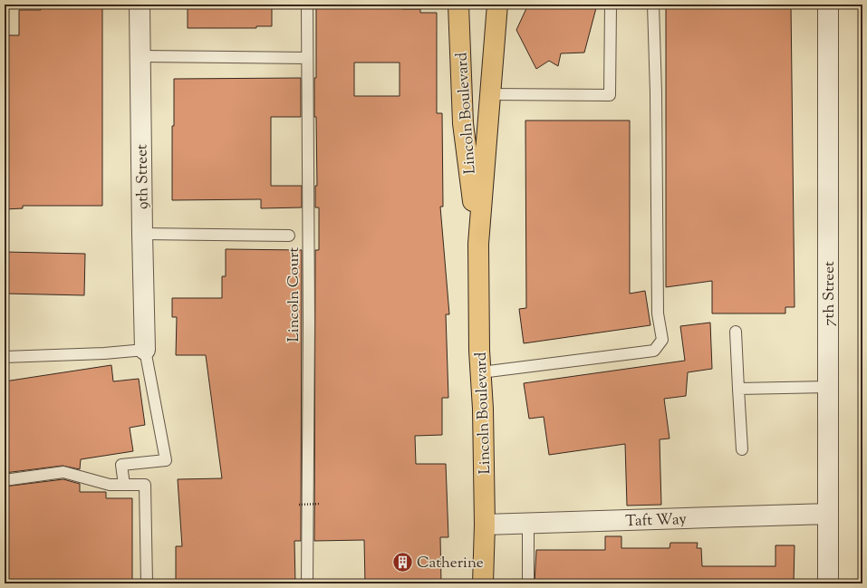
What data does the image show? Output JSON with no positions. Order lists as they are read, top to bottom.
{
  "streets": {
    "main road": ["Lincoln Boulevard"],
    "street": ["9th Street", "7th Street", "Taft Way"],
    "lane": ["Lincoln Court"]
  },
  "crossings": [
    ["Lincoln Boulevard", "Taft Way"],
    ["7th Street", "Taft Way"]
  ],
  "places": {
    "building": ["Catherine"]
  }
}
